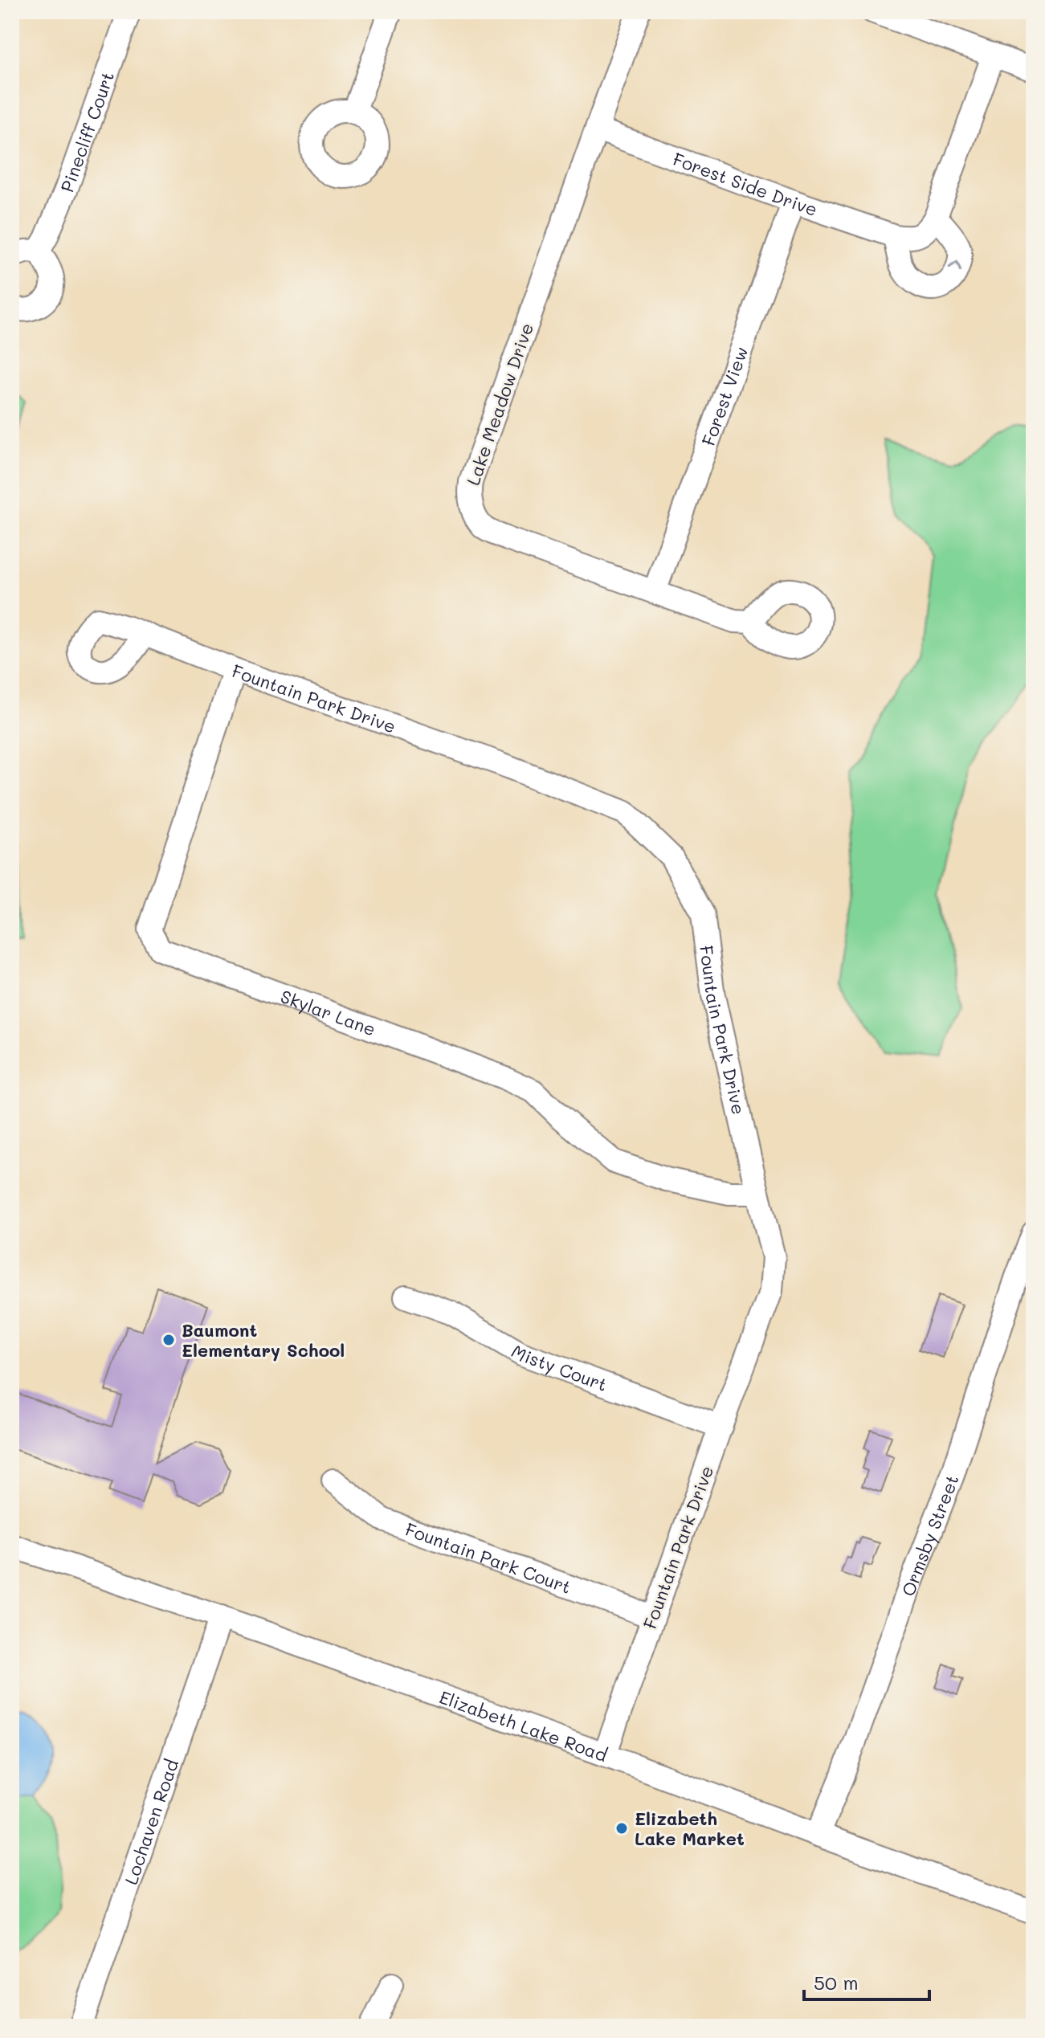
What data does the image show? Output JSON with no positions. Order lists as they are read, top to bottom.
{
  "streets": {
    "street": [
      "Pinecliff Court",
      "Forest Side Drive",
      "Forest View",
      "Lake Meadow Drive",
      "Fountain Park Drive",
      "Skylar Lane",
      "Misty Court",
      "Ormsby Street",
      "Fountain Park Court",
      "Elizabeth Lake Road",
      "Lochaven Road"
    ]
  },
  "crossings": [
    ["Forest Side Drive", "Forest View"],
    ["Forest Side Drive", "Lake Meadow Drive"],
    ["Forest View", "Lake Meadow Drive"],
    ["Fountain Park Drive", "Skylar Lane"],
    ["Fountain Park Drive", "Misty Court"],
    ["Fountain Park Drive", "Fountain Park Court"],
    ["Fountain Park Drive", "Elizabeth Lake Road"],
    ["Ormsby Street", "Elizabeth Lake Road"],
    ["Elizabeth Lake Road", "Lochaven Road"]
  ],
  "places": ["Baumont Elementary School", "Elizabeth Lake Market"],
  "scale_bar": "50 m"
}
